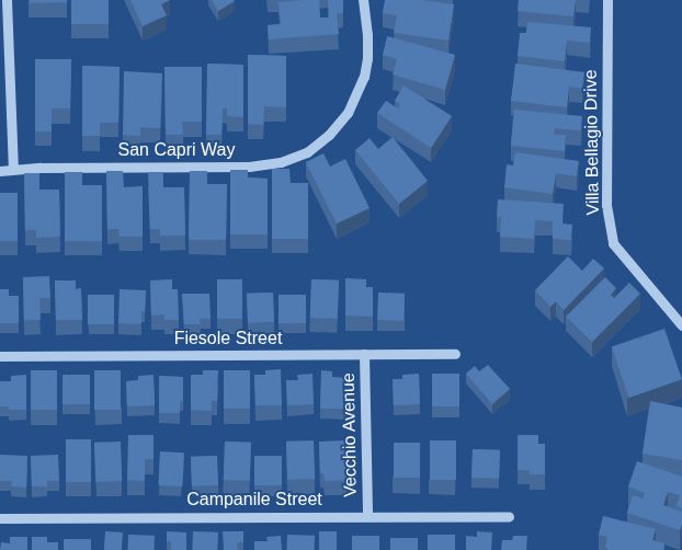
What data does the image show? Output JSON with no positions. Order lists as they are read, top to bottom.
{
  "streets": {
    "street": [
      "Villa Bellagio Drive",
      "San Capri Way",
      "Fiesole Street",
      "Vecchio Avenue",
      "Campanile Street"
    ]
  },
  "crossings": [
    ["Fiesole Street", "Vecchio Avenue"],
    ["Vecchio Avenue", "Campanile Street"]
  ]
}
